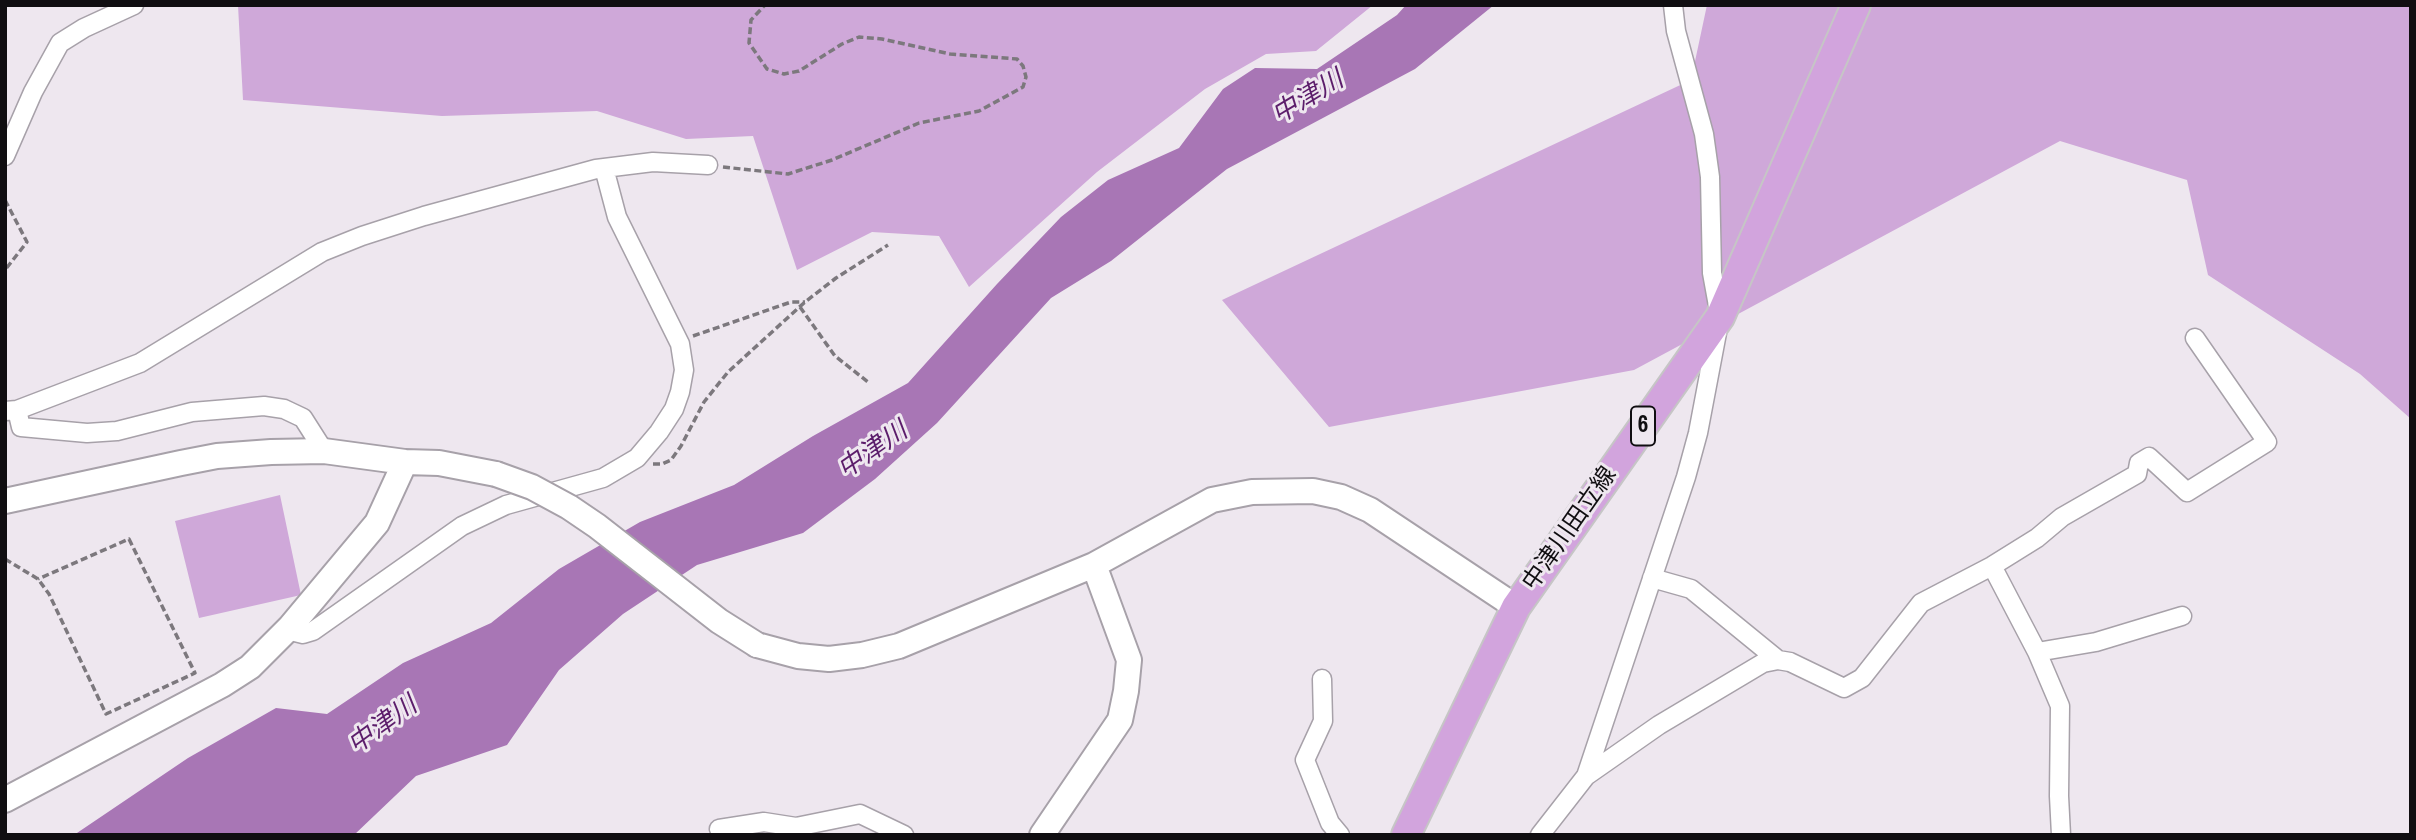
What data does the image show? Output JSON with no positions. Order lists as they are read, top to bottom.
{
  "streets": {
    "main road": ["6", "中津川田立線"]
  },
  "water": ["中津川"]
}
